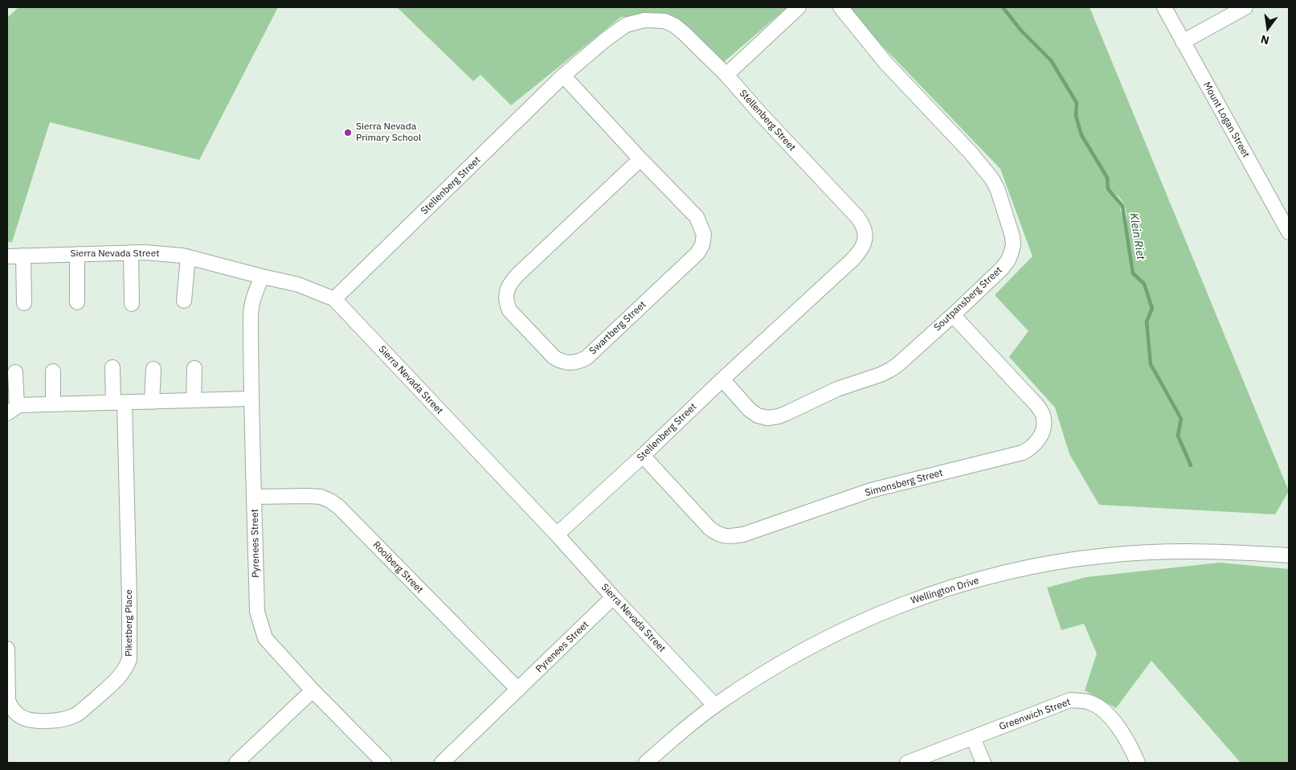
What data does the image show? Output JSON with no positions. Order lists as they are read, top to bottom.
{
  "streets": {
    "street": [
      "Mount Logan Street",
      "Stellenberg Street",
      "Sierra Nevada Street",
      "Soutpansberg Street",
      "Swartberg Street",
      "Simonsberg Street",
      "Pyrenees Street",
      "Rooiberg Street",
      "Wellington Drive",
      "Piketberg Place",
      "Greenwich Street"
    ]
  },
  "crossings": [
    ["Stellenberg Street", "Sierra Nevada Street"],
    ["Stellenberg Street", "Soutpansberg Street"],
    ["Stellenberg Street", "Swartberg Street"],
    ["Stellenberg Street", "Simonsberg Street"],
    ["Sierra Nevada Street", "Pyrenees Street"],
    ["Sierra Nevada Street", "Wellington Drive"],
    ["Soutpansberg Street", "Simonsberg Street"],
    ["Pyrenees Street", "Rooiberg Street"]
  ],
  "water": ["Klein Riet"],
  "places": ["Sierra Nevada Primary School"],
  "north": "bottom"
}
